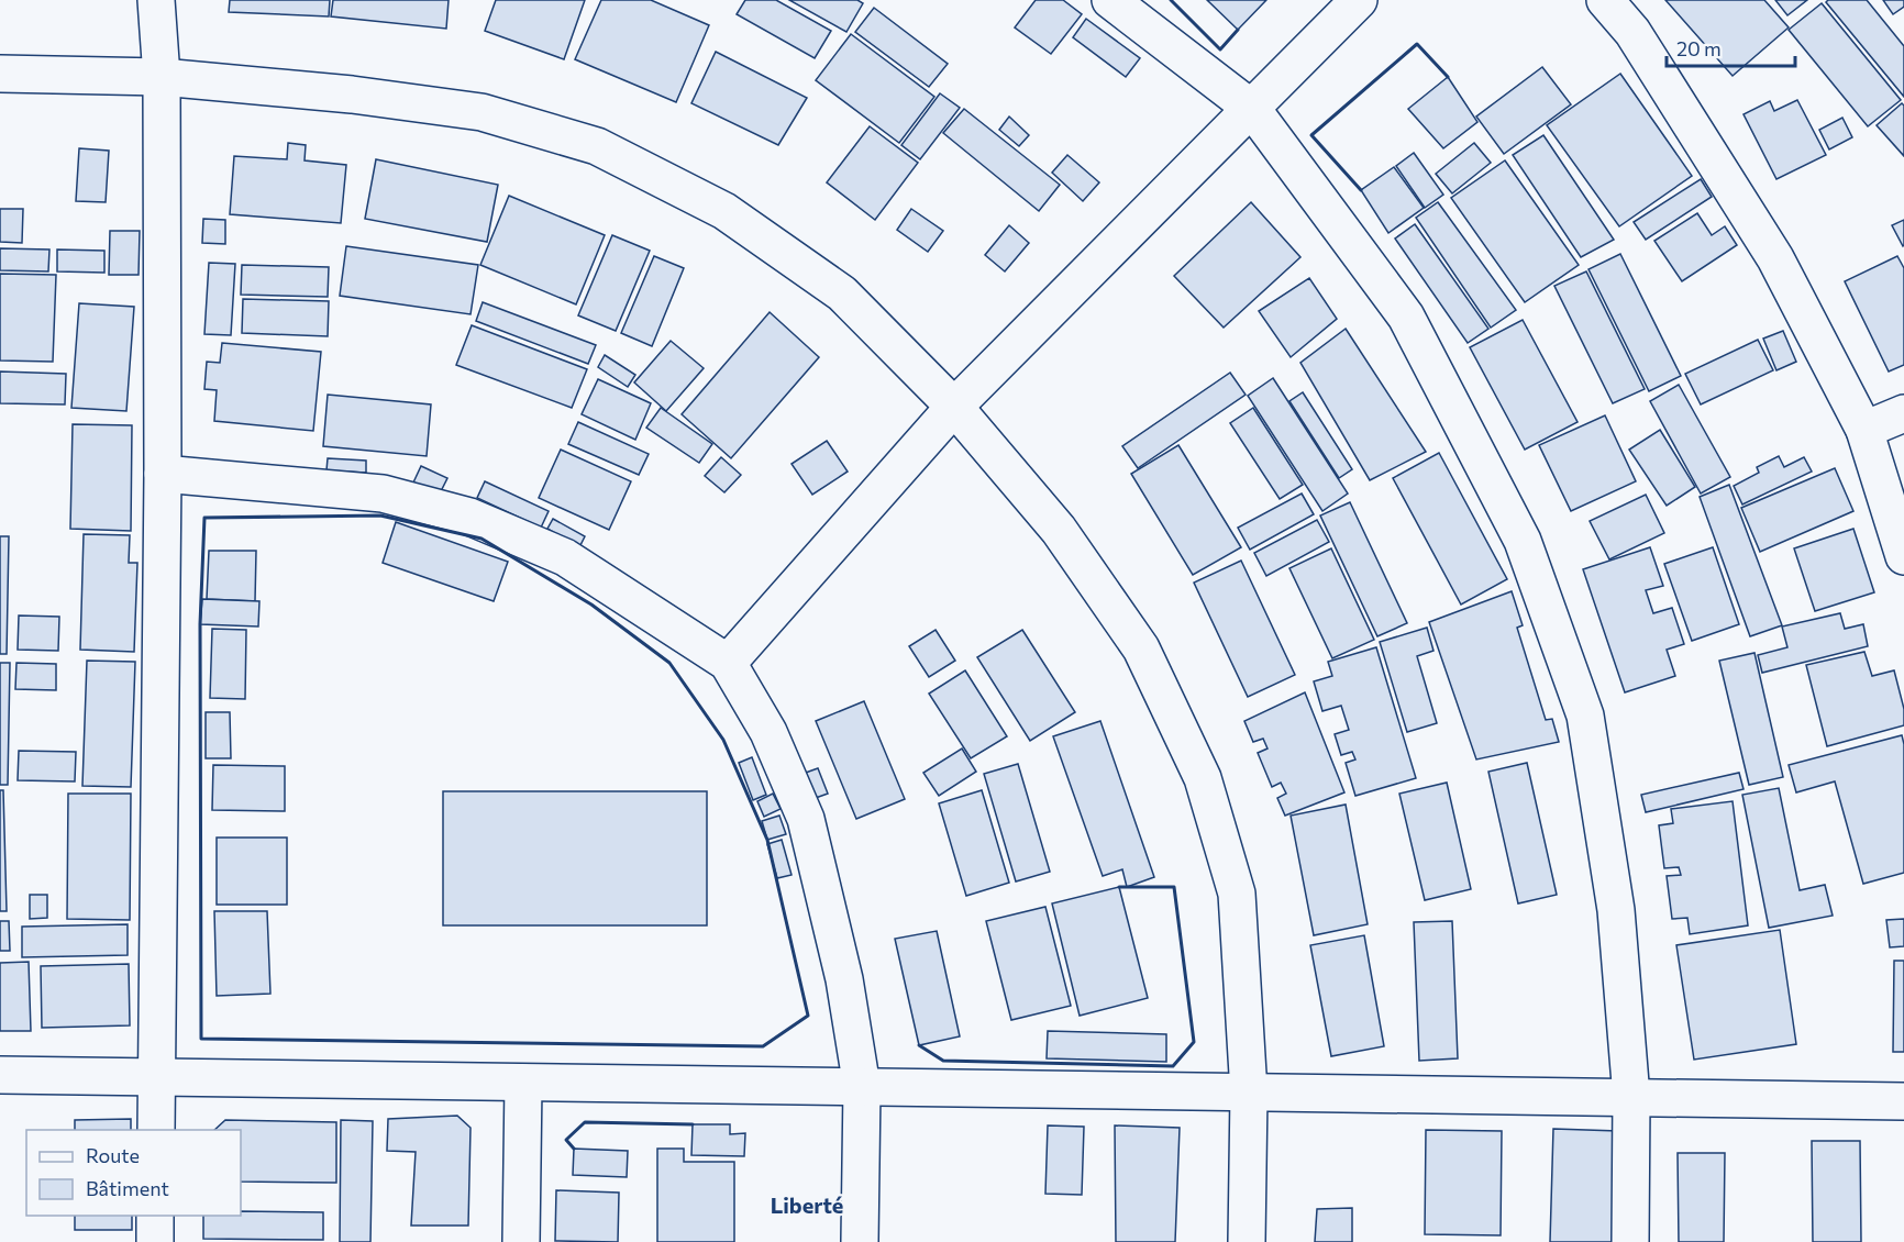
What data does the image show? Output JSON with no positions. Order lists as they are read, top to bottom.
{
  "districts": ["Liberté"],
  "legend": ["Route", "Bâtiment"],
  "scale_bar": "20 m"
}
